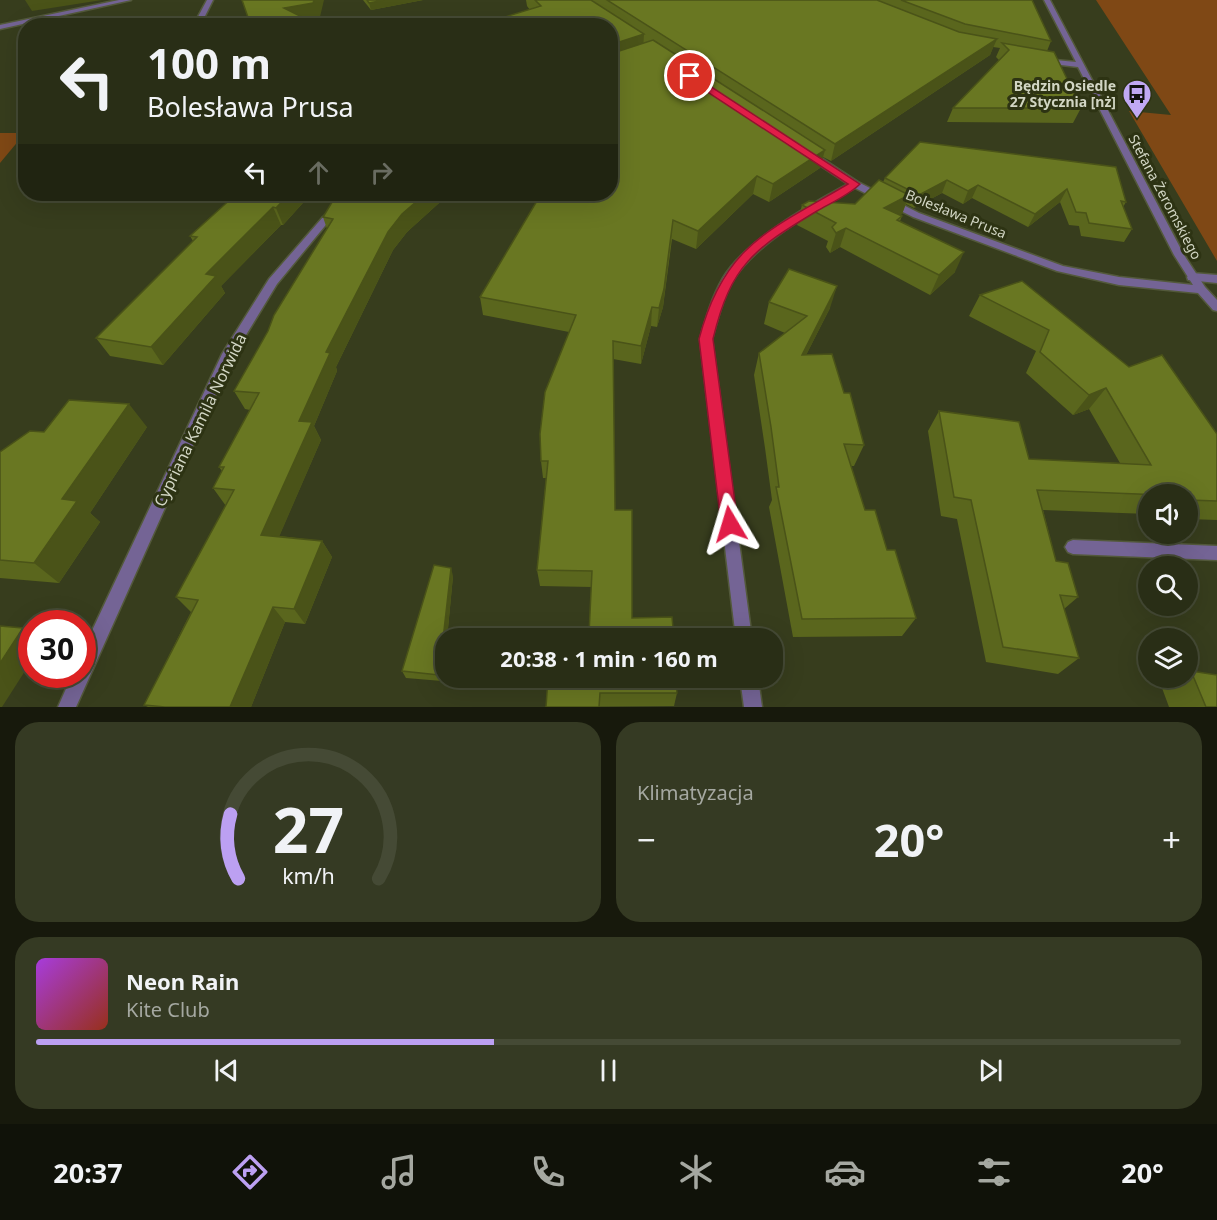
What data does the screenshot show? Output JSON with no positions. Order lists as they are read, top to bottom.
{
  "streets": {
    "street": ["Stefana Żeromskiego", "Bolesława Prusa", "Cypriana Kamila Norwida"]
  },
  "crossings": [
    ["Stefana Żeromskiego", "Bolesława Prusa"]
  ],
  "places": {
    "bus stop": ["Będzin Osiedle 27 Stycznia [nż]"]
  },
  "page": {
    "turn": ["100 m", "Bolesława Prusa"],
    "limit": "30",
    "trip": "20:38 · 1 min · 160 m",
    "tile": "Klimatyzacja",
    "heat": ["−", "20°", "+"],
    "song": ["Neon Rain", "Kite Club"],
    "tabs": ["20:37", "20°"],
    "gauge": ["27", "km/h"]
  }
}
